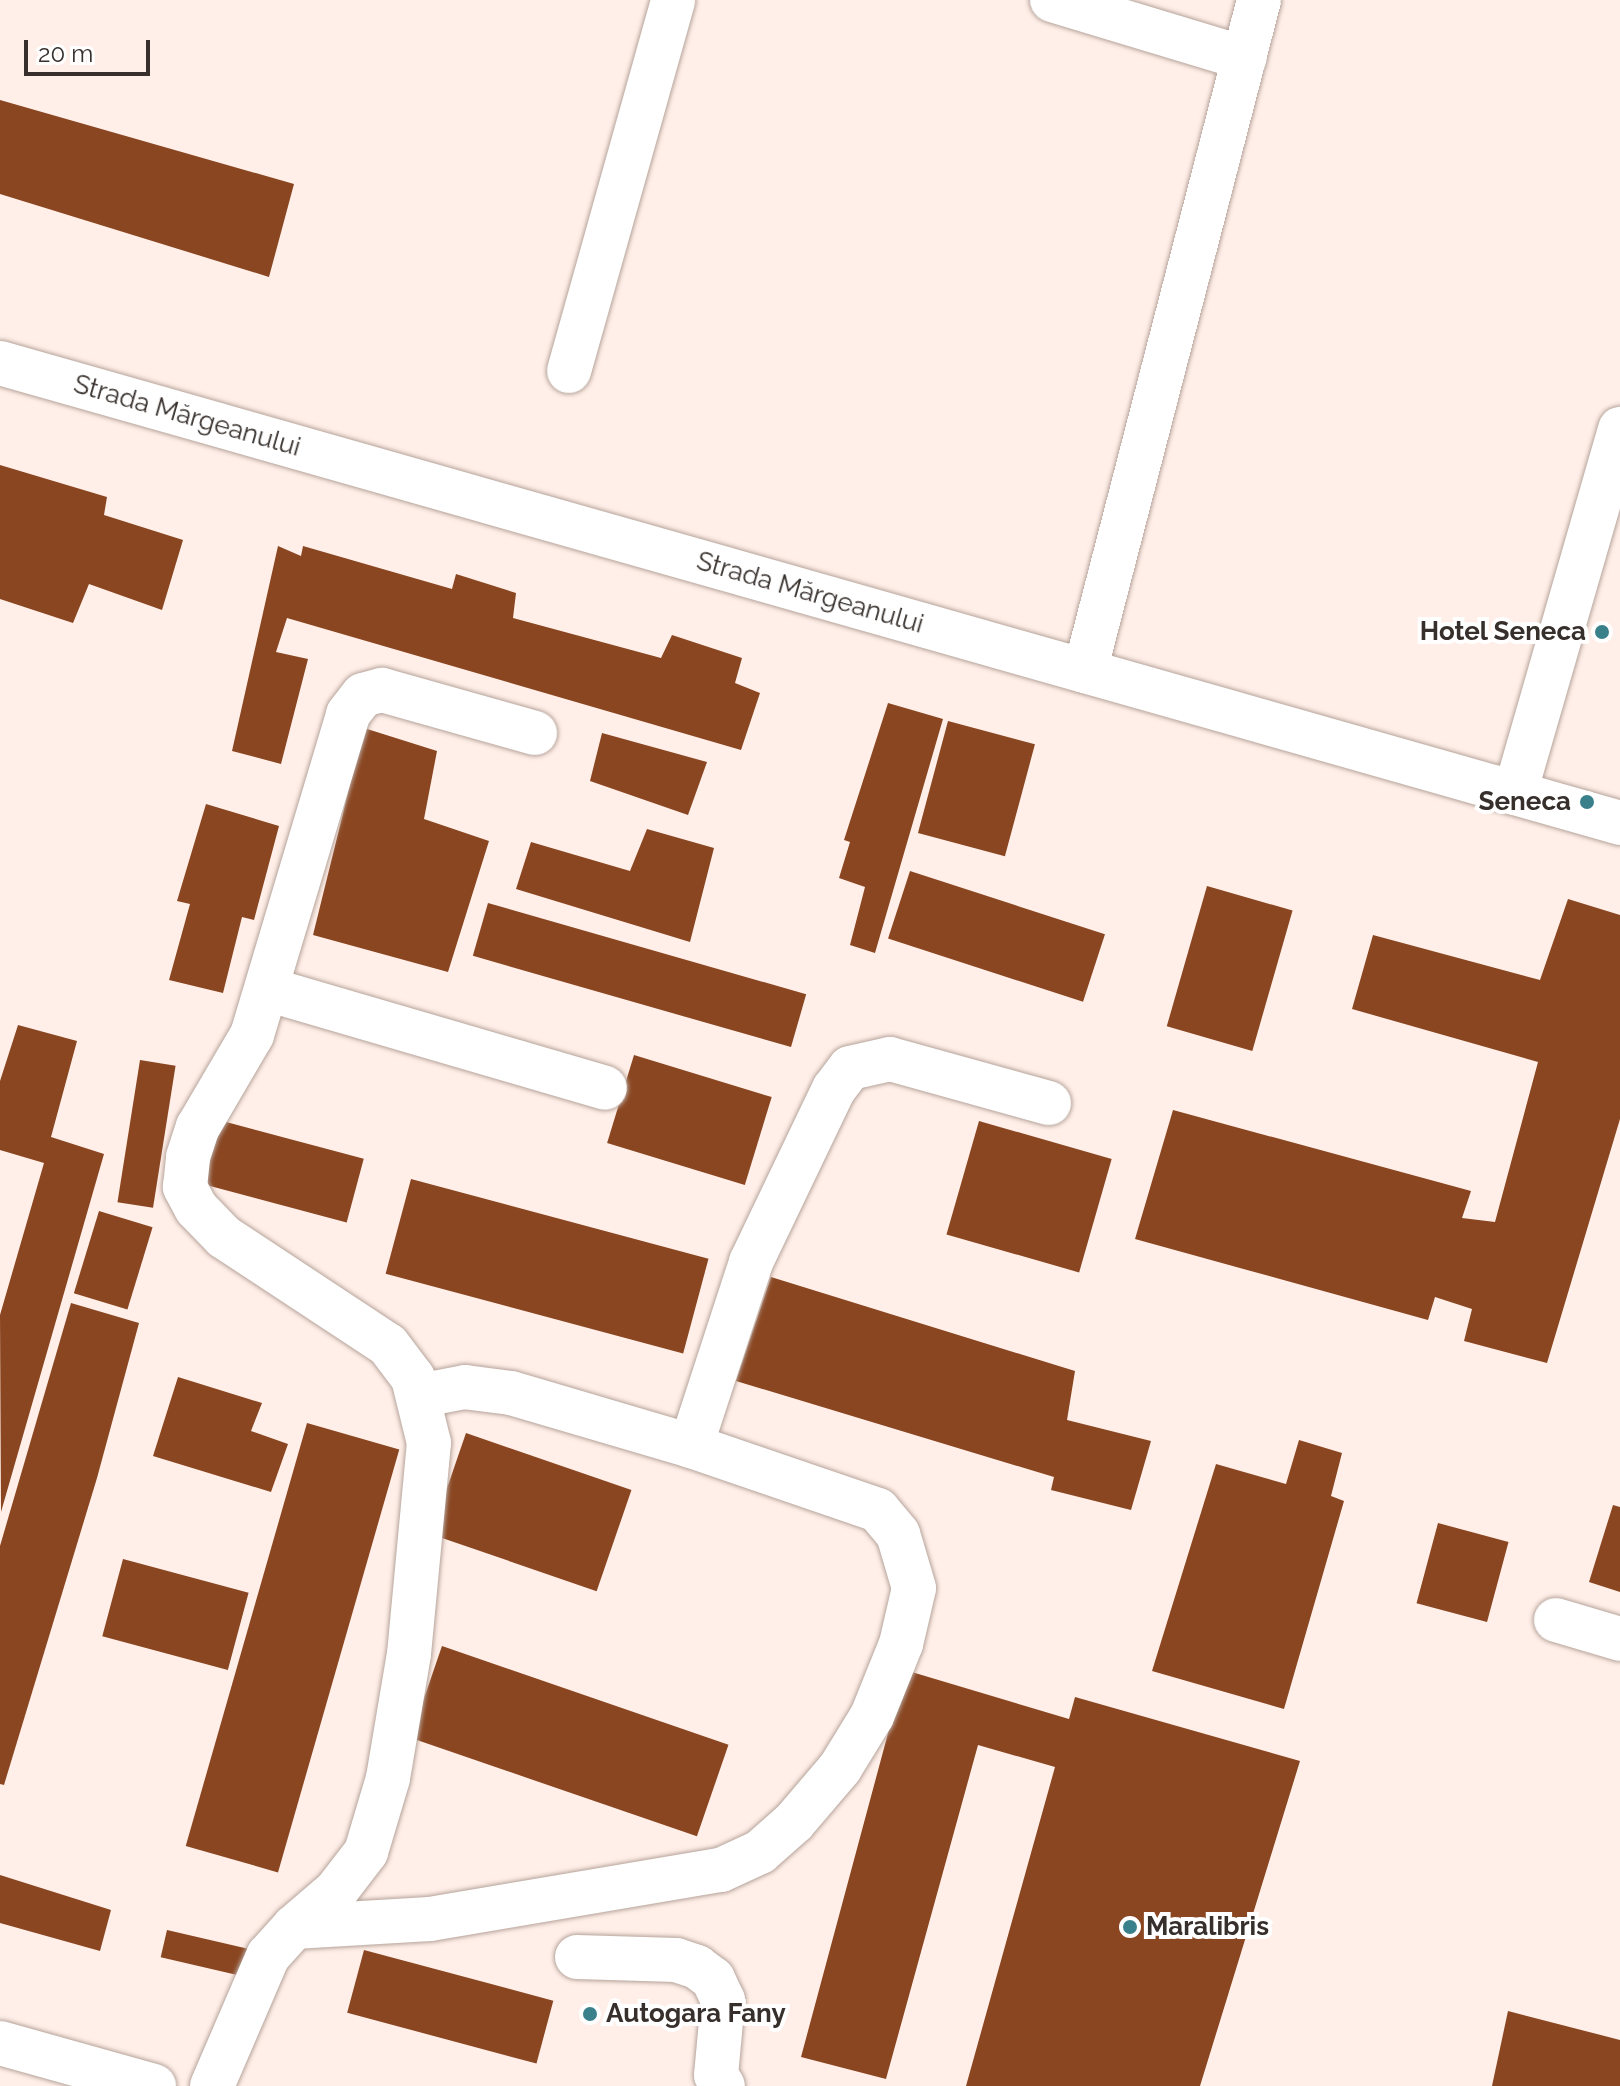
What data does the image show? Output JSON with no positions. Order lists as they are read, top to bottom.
{
  "streets": {
    "street": ["Strada Mărgeanului"]
  },
  "places": [
    "Hotel Seneca",
    "Seneca",
    "Maralibris",
    "Autogara Fany"
  ],
  "scale_bar": "20 m"
}
